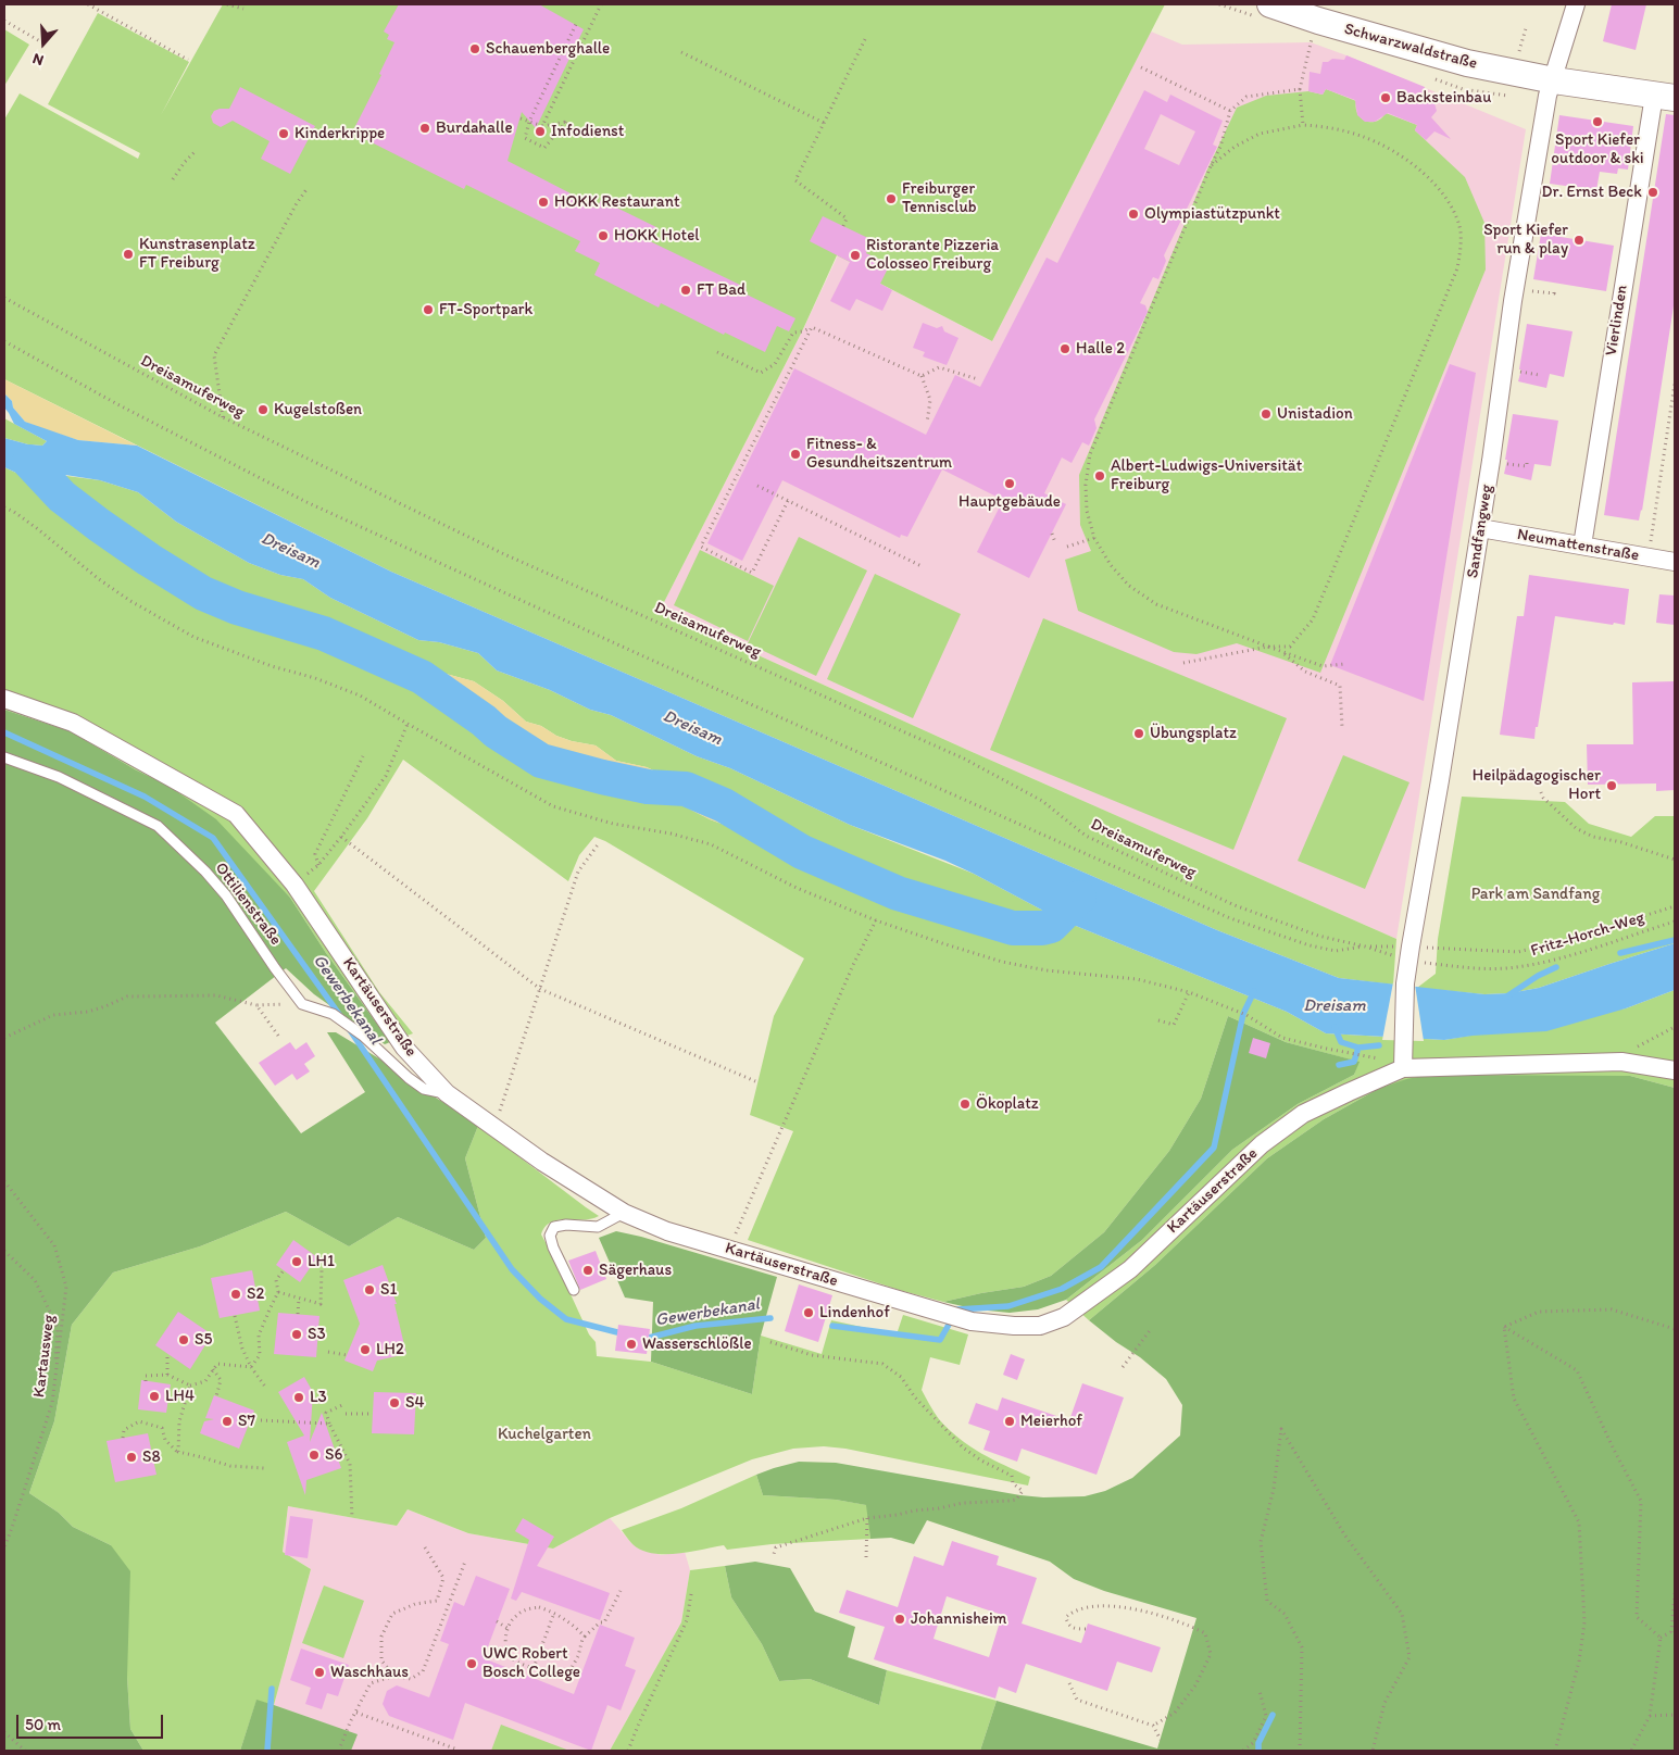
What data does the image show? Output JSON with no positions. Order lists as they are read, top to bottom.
{
  "streets": {
    "main road": ["Schwarzwaldstraße"],
    "street": [
      "Vierlinden",
      "Sandfangweg",
      "Neumattenstraße",
      "Kartäuserstraße"
    ],
    "lane": ["Ottilienstraße"],
    "path": ["Dreisamuferweg", "Fritz-Horch-Weg", "Kartausweg"]
  },
  "crossings": [
    ["Schwarzwaldstraße", "Vierlinden"],
    ["Schwarzwaldstraße", "Sandfangweg"],
    ["Vierlinden", "Neumattenstraße"],
    ["Dreisamuferweg", "Sandfangweg"],
    ["Dreisamuferweg", "Fritz-Horch-Weg"],
    ["Sandfangweg", "Neumattenstraße"],
    ["Sandfangweg", "Fritz-Horch-Weg"],
    ["Sandfangweg", "Kartäuserstraße"]
  ],
  "water": ["Dreisam", "Gewerbekanal"],
  "parks": ["Park am Sandfang", "Kuchelgarten"],
  "places": [
    "Schauenberghalle",
    "Backsteinbau",
    "Sport Kiefer outdoor & ski",
    "Burdahalle",
    "Infodienst",
    "Kinderkrippe",
    "Dr. Ernst Beck",
    "Freiburger Tennisclub",
    "HOKK Restaurant",
    "Olympiastützpunkt",
    "HOKK Hotel",
    "Sport Kiefer run & play",
    "Kunstrasenplatz FT Freiburg",
    "Ristorante Pizzeria Colosseo Freiburg",
    "FT Bad",
    "FT-Sportpark",
    "Halle 2",
    "Kugelstoßen",
    "Unistadion",
    "Fitness- & Gesundheitszentrum",
    "Albert-Ludwigs-Universität Freiburg",
    "Hauptgebäude",
    "Übungsplatz",
    "Heilpädagogischer Hort",
    "Ökoplatz",
    "LH1",
    "Sägerhaus",
    "S1",
    "S2",
    "Lindenhof",
    "S3",
    "S5",
    "Wasserschlößle",
    "LH2",
    "LH4",
    "L3",
    "S4",
    "S7",
    "Meierhof",
    "S6",
    "S8",
    "Johannisheim",
    "UWC Robert Bosch College",
    "Waschhaus"
  ],
  "scale_bar": "50 m",
  "north": "bottom"
}
